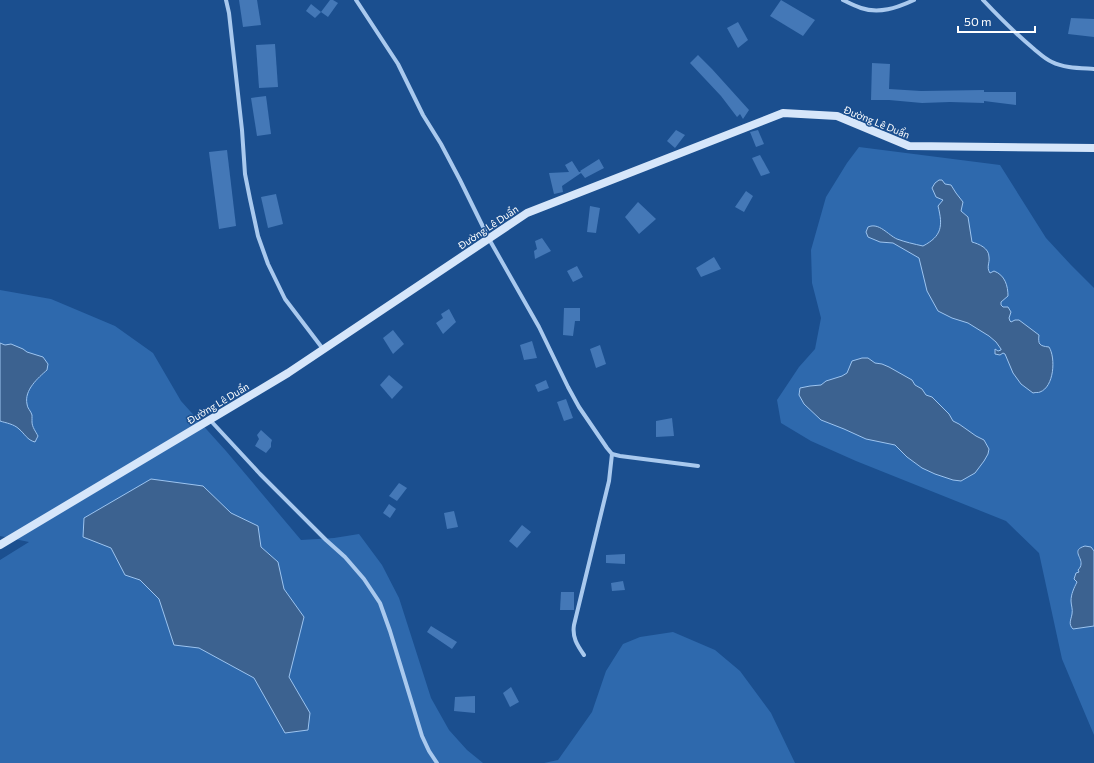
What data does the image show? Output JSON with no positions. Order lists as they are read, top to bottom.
{
  "streets": {
    "main road": ["Đường Lê Duẩn"]
  },
  "scale_bar": "50 m"
}
